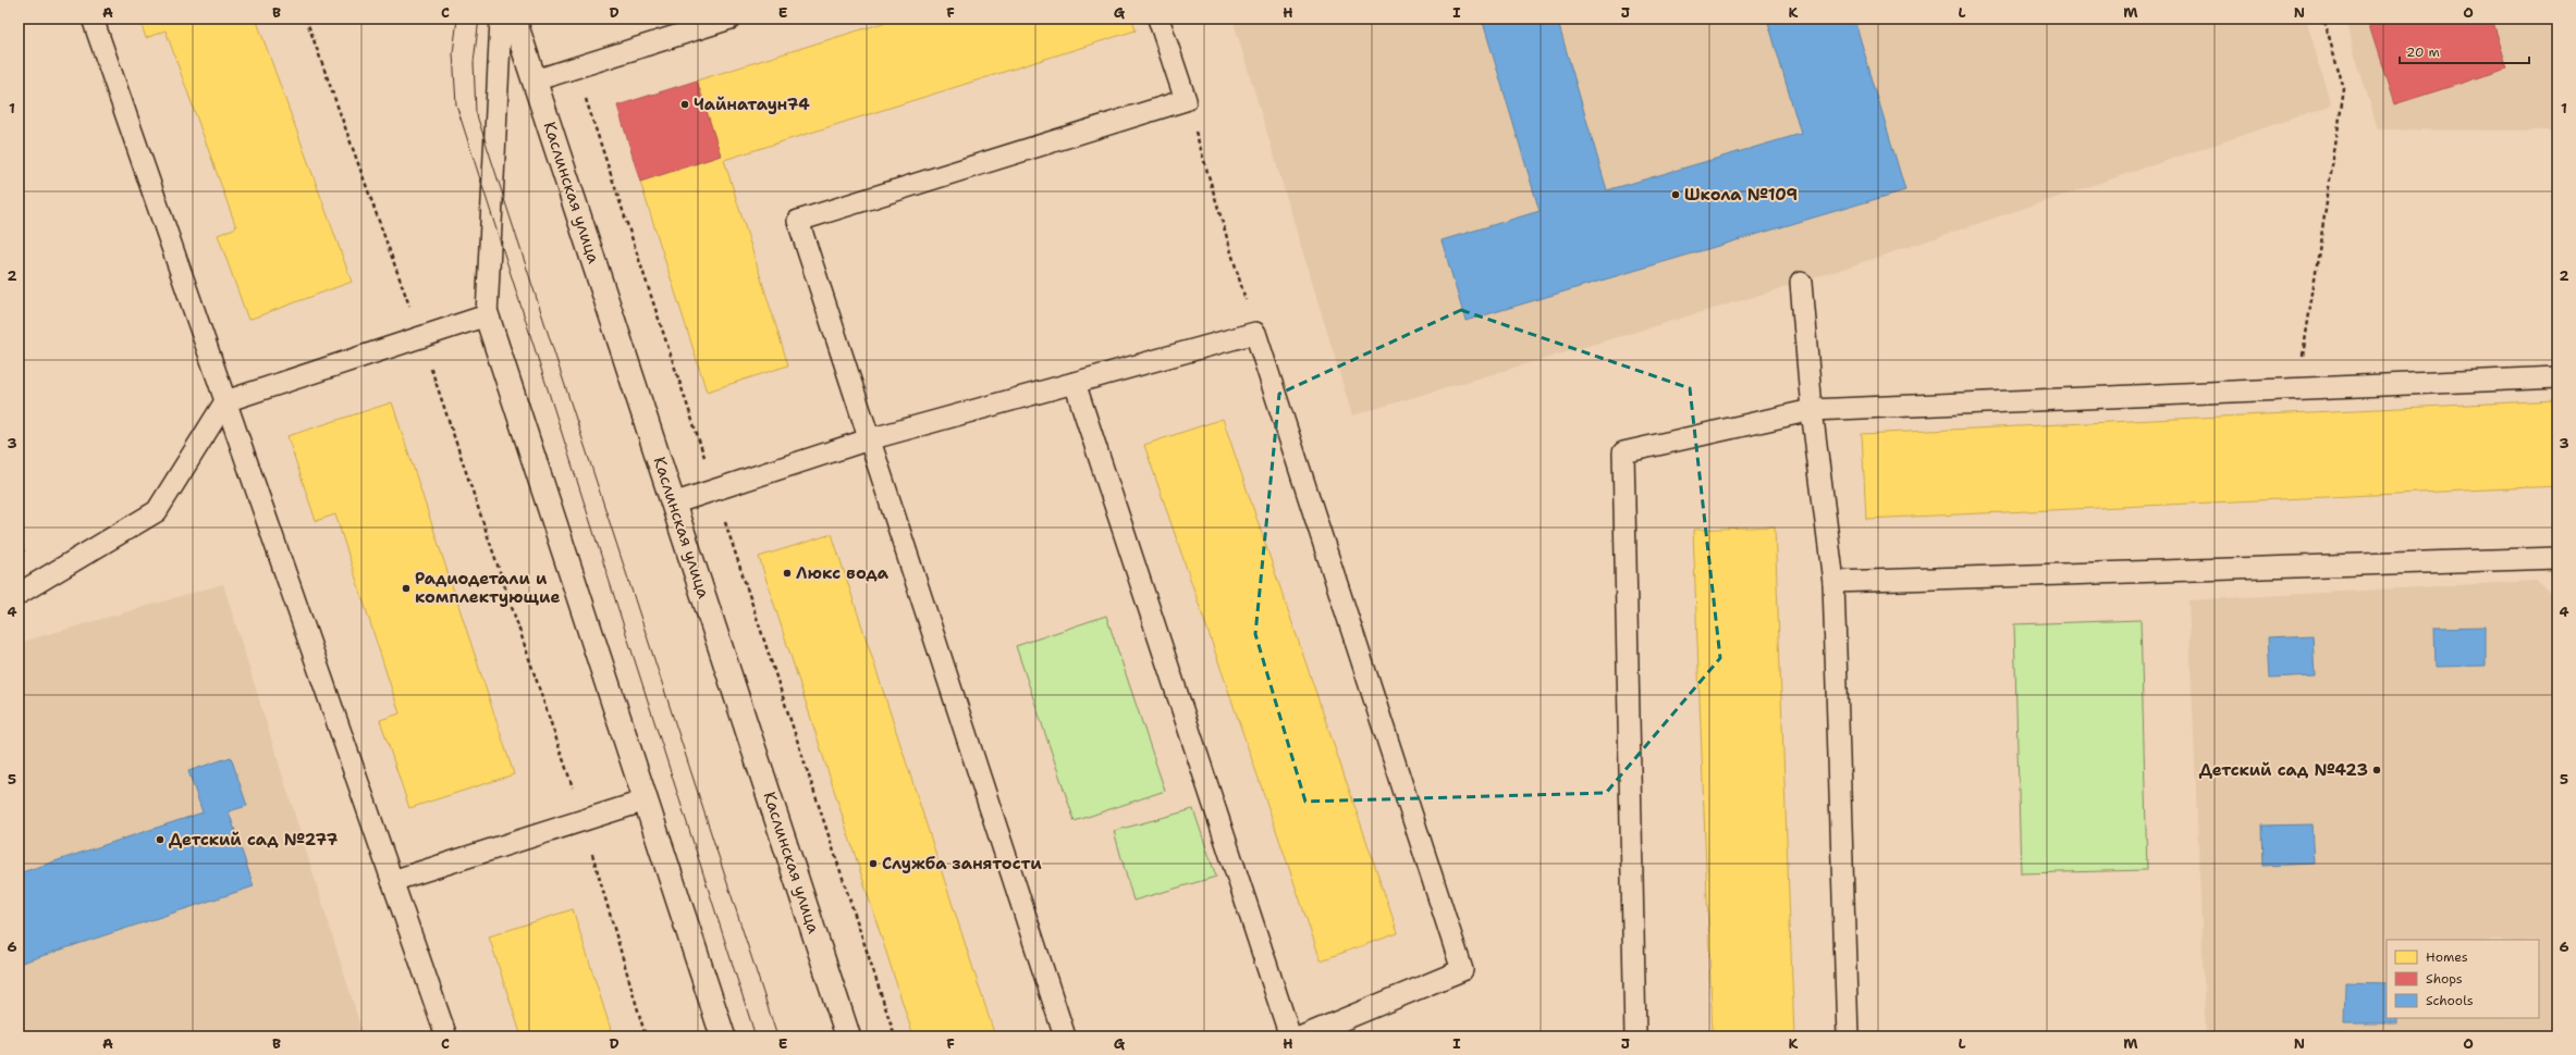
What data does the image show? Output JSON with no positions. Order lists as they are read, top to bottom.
{
  "streets": {
    "main road": ["Каслинская улица"]
  },
  "places": [
    "Чайнатаун74",
    "Школа №109",
    "Люкс вода",
    "Радиодетали и комплектующие",
    "Детский сад №423",
    "Детский сад №277",
    "Служба занятости"
  ],
  "legend": ["Homes", "Shops", "Schools"],
  "scale_bar": "20 m",
  "grid": {
    "columns": [
      "A",
      "B",
      "C",
      "D",
      "E",
      "F",
      "G",
      "H",
      "I",
      "J",
      "K",
      "L",
      "M",
      "N",
      "O"
    ],
    "rows": [
      "1",
      "2",
      "3",
      "4",
      "5",
      "6"
    ]
  }
}
